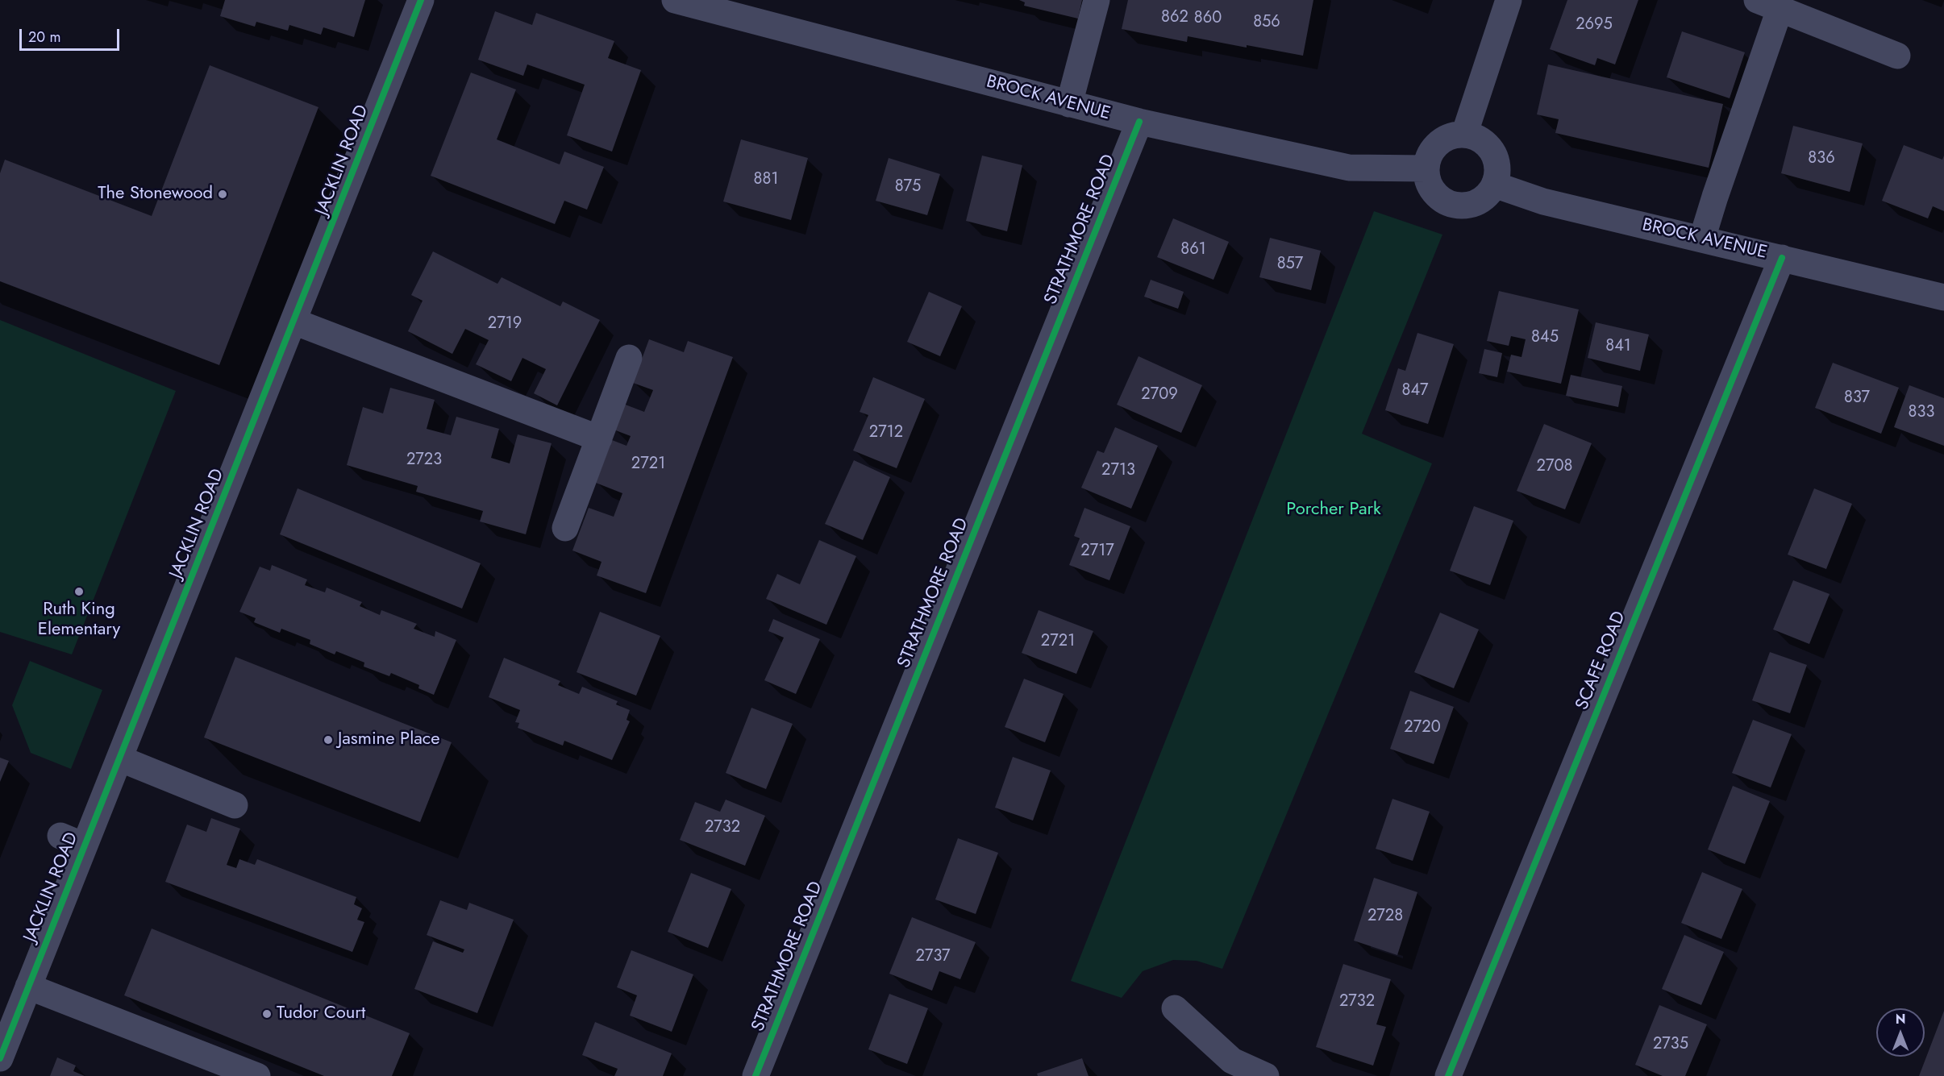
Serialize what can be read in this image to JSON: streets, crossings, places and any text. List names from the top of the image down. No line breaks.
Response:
{"streets":{"street":["BROCK AVENUE","JACKLIN ROAD","STRATHMORE ROAD","SCAFE ROAD"]},"crossings":[["BROCK AVENUE","STRATHMORE ROAD"],["BROCK AVENUE","SCAFE ROAD"]],"parks":["Porcher Park"],"places":["The Stonewood","Ruth King Elementary","Jasmine Place","Tudor Court"],"house_numbers":["862","860","856","2695","836","881","875","861","857","2719","845","841","847","2709","837","833","2712","2723","2721","2708","2713","2717","2721","2720","2732","2728","2737","2732","2735"],"scale_bar":"20 m","north":"top"}
